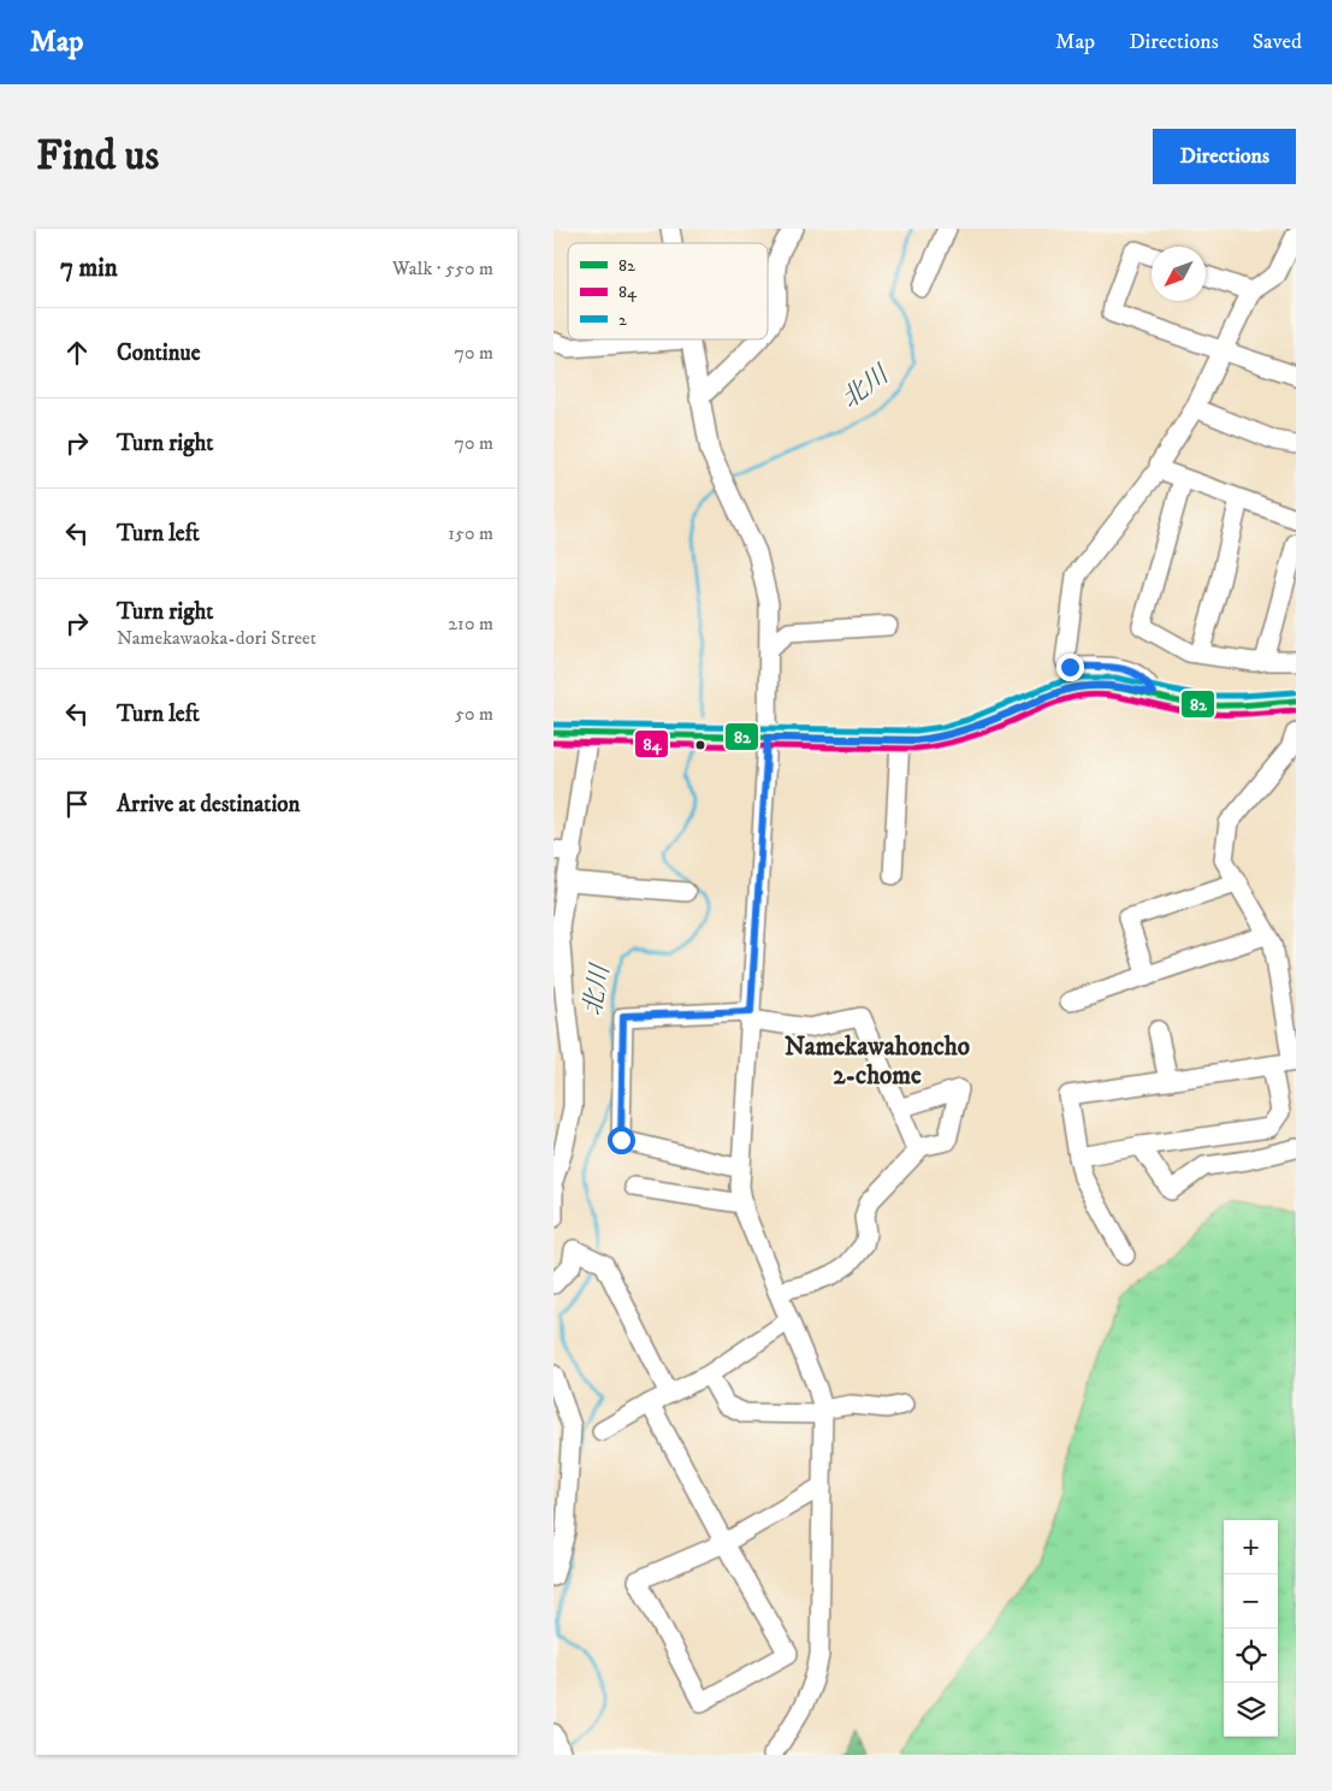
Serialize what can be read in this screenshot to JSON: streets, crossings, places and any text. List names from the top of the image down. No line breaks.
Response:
{"districts":["Namekawahoncho 2-chome"],"water":["北川"],"lines":["transit line 2","transit line 82","transit line 84"],"legend":["82","84","2"],"north":"bottom left","page":{"header":"Map","nav":["Map","Directions","Saved"],"buttons":"Directions","title":"Find us","heading":["7 min","Walk · 550 m"],"list":[["Continue","70 m"],["Turn right","70 m"],["Turn left","150 m"],["Turn right","Namekawaoka-dori Street","210 m"],["Turn left","50 m"],"Arrive at destination"],"map_buttons":["+","−"]}}
